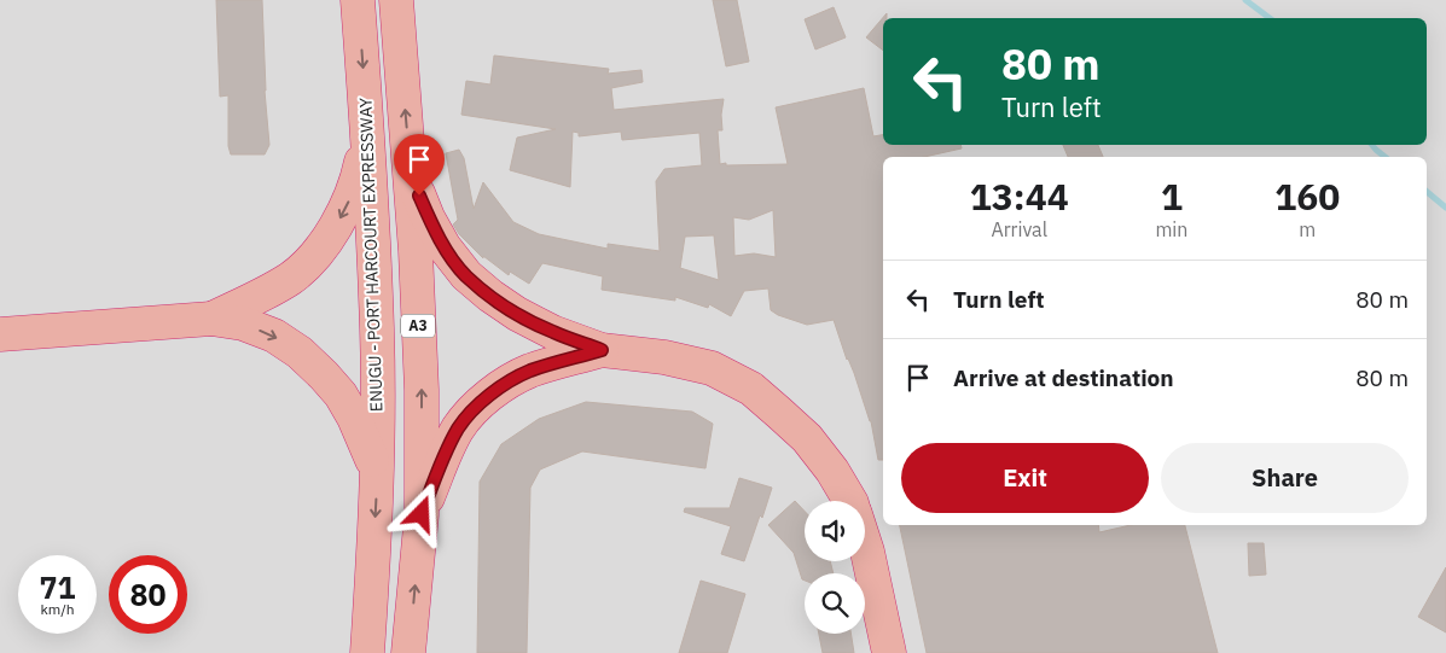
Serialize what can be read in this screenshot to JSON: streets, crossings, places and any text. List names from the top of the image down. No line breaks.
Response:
{"streets":{"highway":["ENUGU - PORT HARCOURT EXPRESSWAY","A3"]},"page":{"turn":["80 m","Turn left"],"eta":["13:44","Arrival","1","min","160","m"],"list":[{"name":"Turn left","value":"80 m"},{"name":"Arrive at destination","value":"80 m"}],"buttons":["Exit","Share"],"speed":"71 km/h","limit":"80"}}
